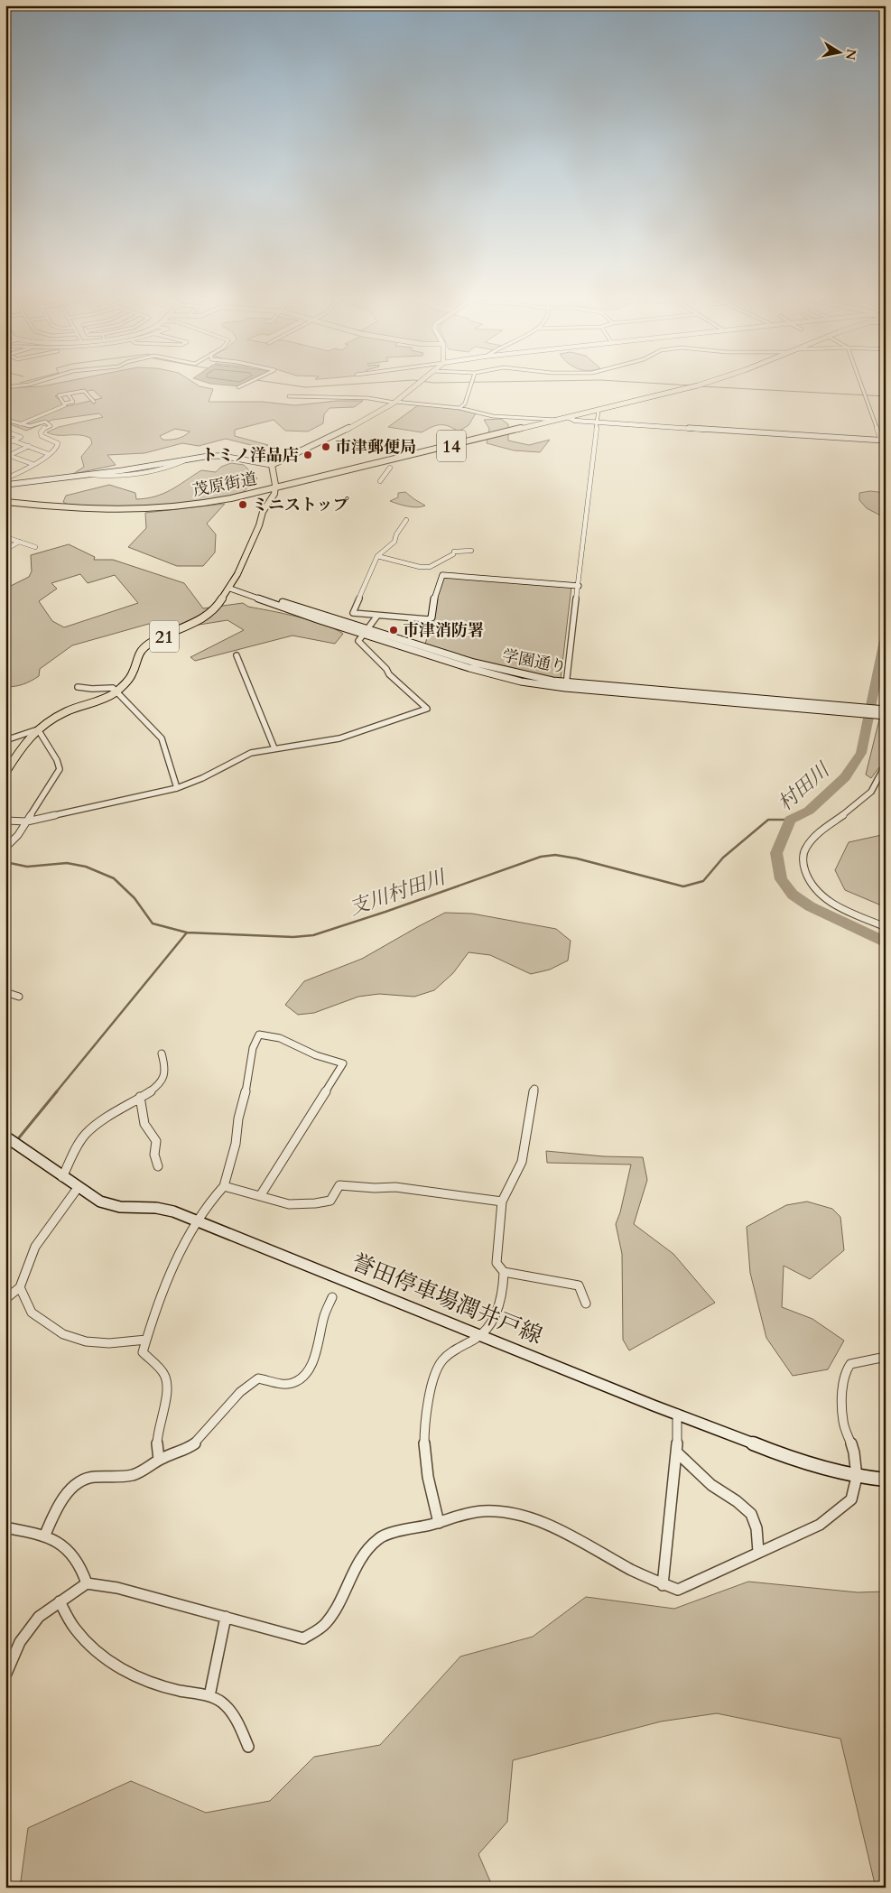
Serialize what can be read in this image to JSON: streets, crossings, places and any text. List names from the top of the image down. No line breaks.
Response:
{"streets":{"main road":["14","茂原街道","21"],"street":["学園通り","誉田停車場潤井戸線"]},"crossings":[["茂原街道","21"],["21","学園通り"]],"water":["村田川","支川村田川"],"places":["市津郵便局","トミノ洋品店","ミニストップ","市津消防署"],"north":"right"}
